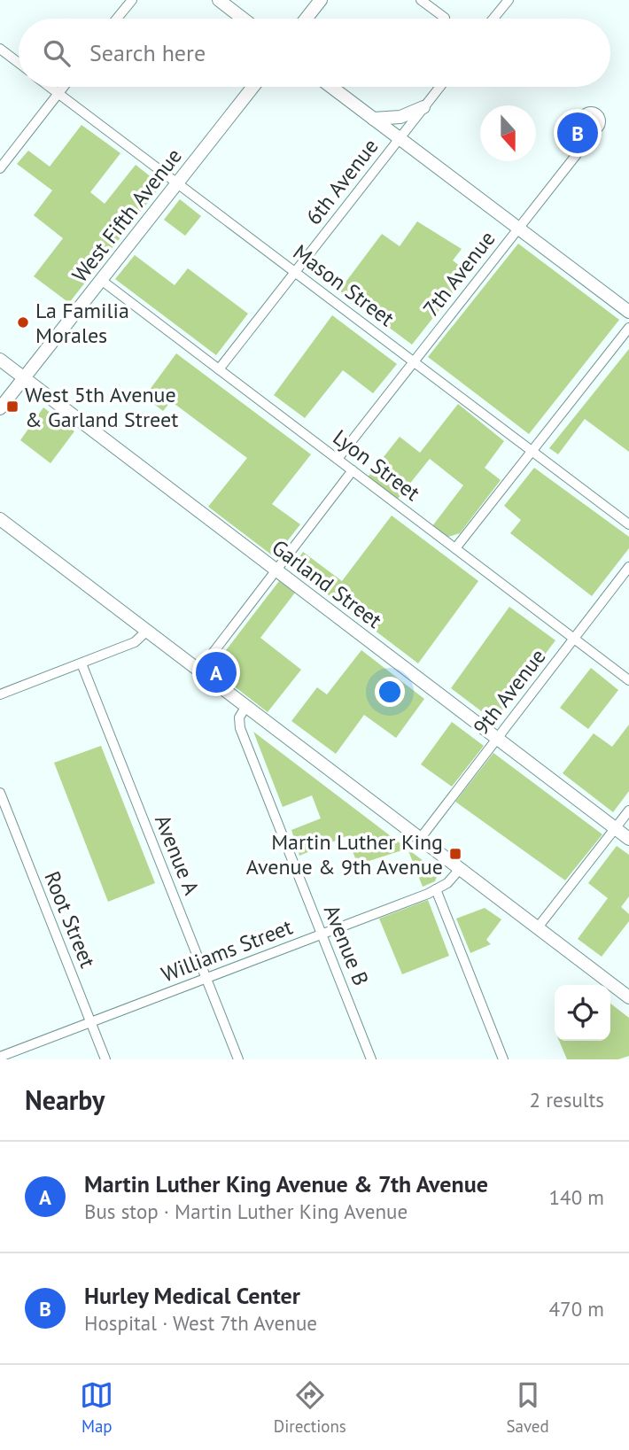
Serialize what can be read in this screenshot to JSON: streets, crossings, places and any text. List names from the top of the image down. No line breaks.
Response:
{"streets":{"street":["6th Avenue","West Fifth Avenue","7th Avenue","Mason Street","Lyon Street","Garland Street","9th Avenue","Avenue A","Root Street","Avenue B","Williams Street"]},"crossings":[["6th Avenue","Mason Street"],["6th Avenue","Lyon Street"],["West Fifth Avenue","Mason Street"],["West Fifth Avenue","Lyon Street"],["West Fifth Avenue","Garland Street"],["7th Avenue","Mason Street"],["7th Avenue","Lyon Street"],["Lyon Street","9th Avenue"],["Garland Street","9th Avenue"],["Avenue A","Williams Street"],["Root Street","Williams Street"],["Avenue B","Williams Street"]],"places":{"other":["La Familia Morales"],"transit":["West 5th Avenue & Garland Street","Martin Luther King Avenue & 9th Avenue"]},"north":"bottom","page":{"search":"Search here","pins":["B","A"],"heading":["Nearby","2 results"],"list":[{"mark":"A","name":"Martin Luther King Avenue & 7th Avenue","note":"Bus stop · Martin Luther King Avenue","value":"140 m"},{"mark":"B","name":"Hurley Medical Center","note":"Hospital · West 7th Avenue","value":"470 m"}],"nav":["Map","Directions","Saved"]}}
